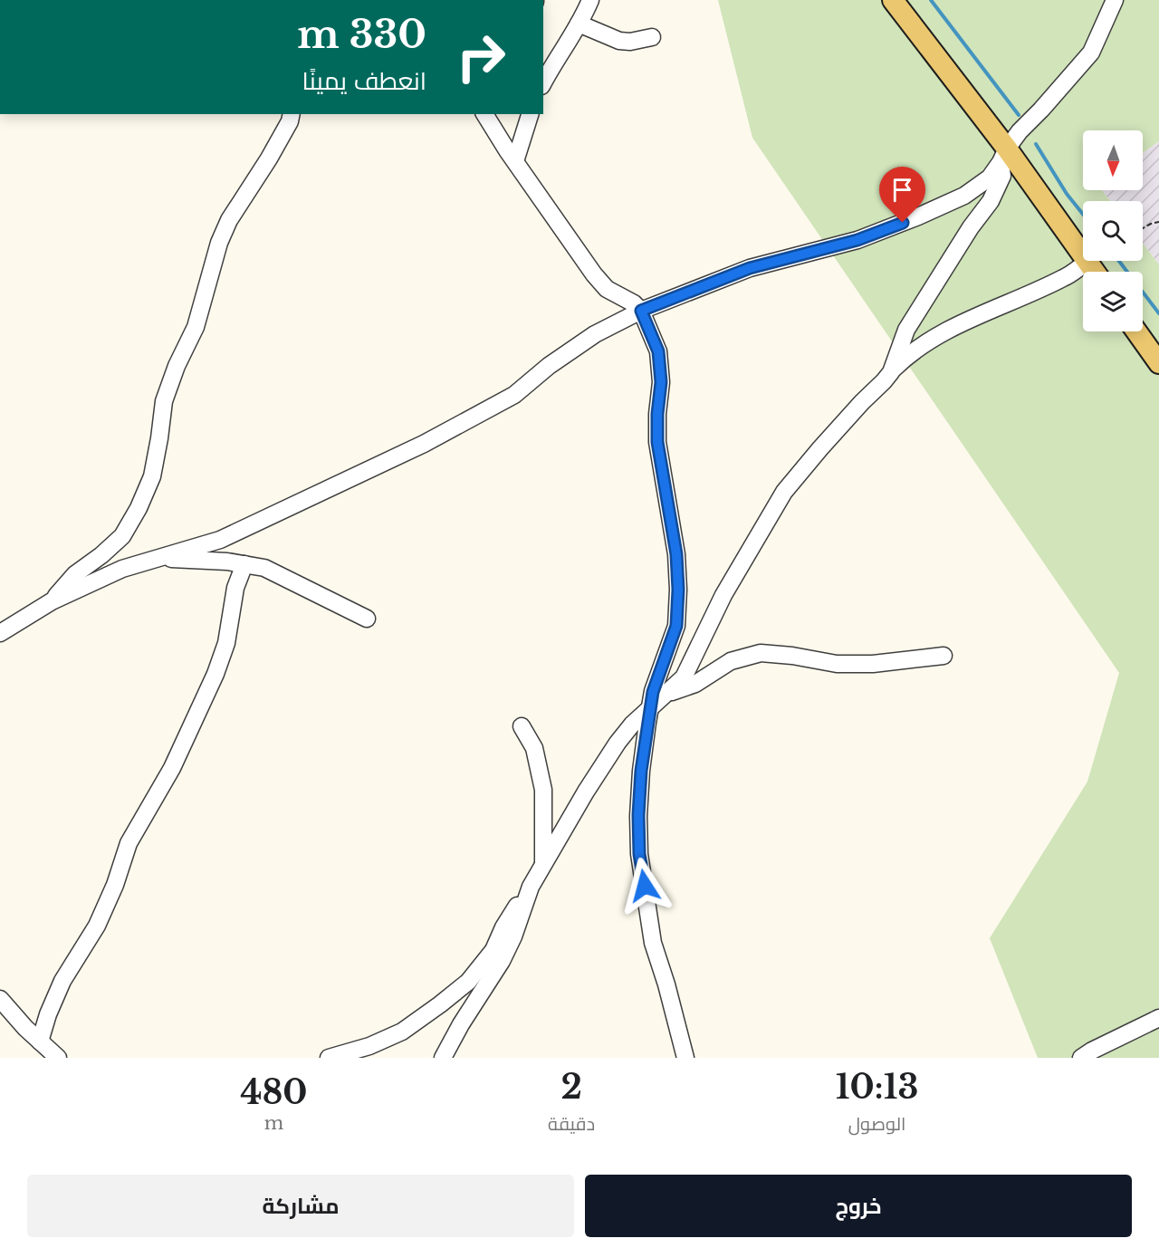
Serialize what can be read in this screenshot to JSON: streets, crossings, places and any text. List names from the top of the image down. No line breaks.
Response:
{"north":"bottom","page":{"turn":["330 m","انعطف يمينًا"],"eta":["10:13","الوصول","2","دقيقة","480","m"],"buttons":["خروج","مشاركة"]}}
